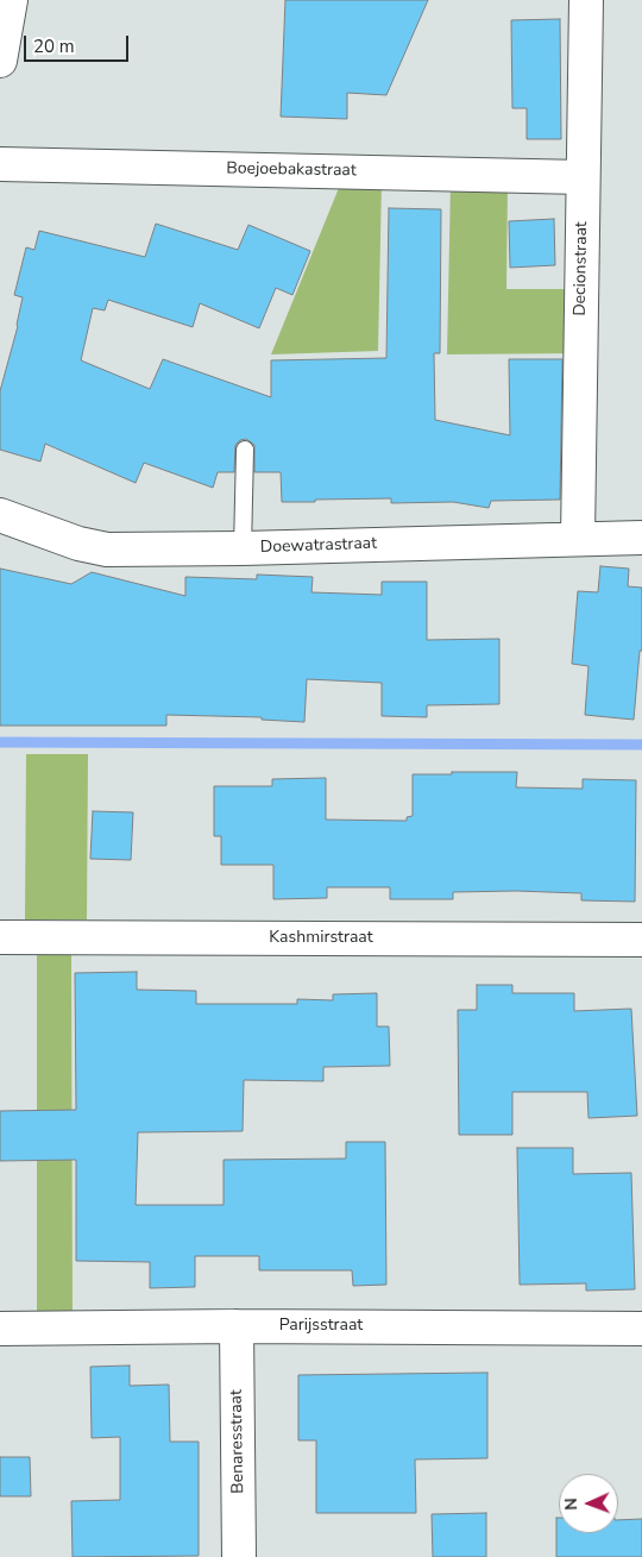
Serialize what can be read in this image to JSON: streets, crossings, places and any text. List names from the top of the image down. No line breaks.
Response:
{"streets":{"street":["Boejoebakastraat","Decionstraat","Doewatrastraat","Kashmirstraat","Parijsstraat","Benaresstraat"]},"crossings":[["Boejoebakastraat","Decionstraat"],["Decionstraat","Doewatrastraat"],["Parijsstraat","Benaresstraat"]],"scale_bar":"20 m","north":"left"}
